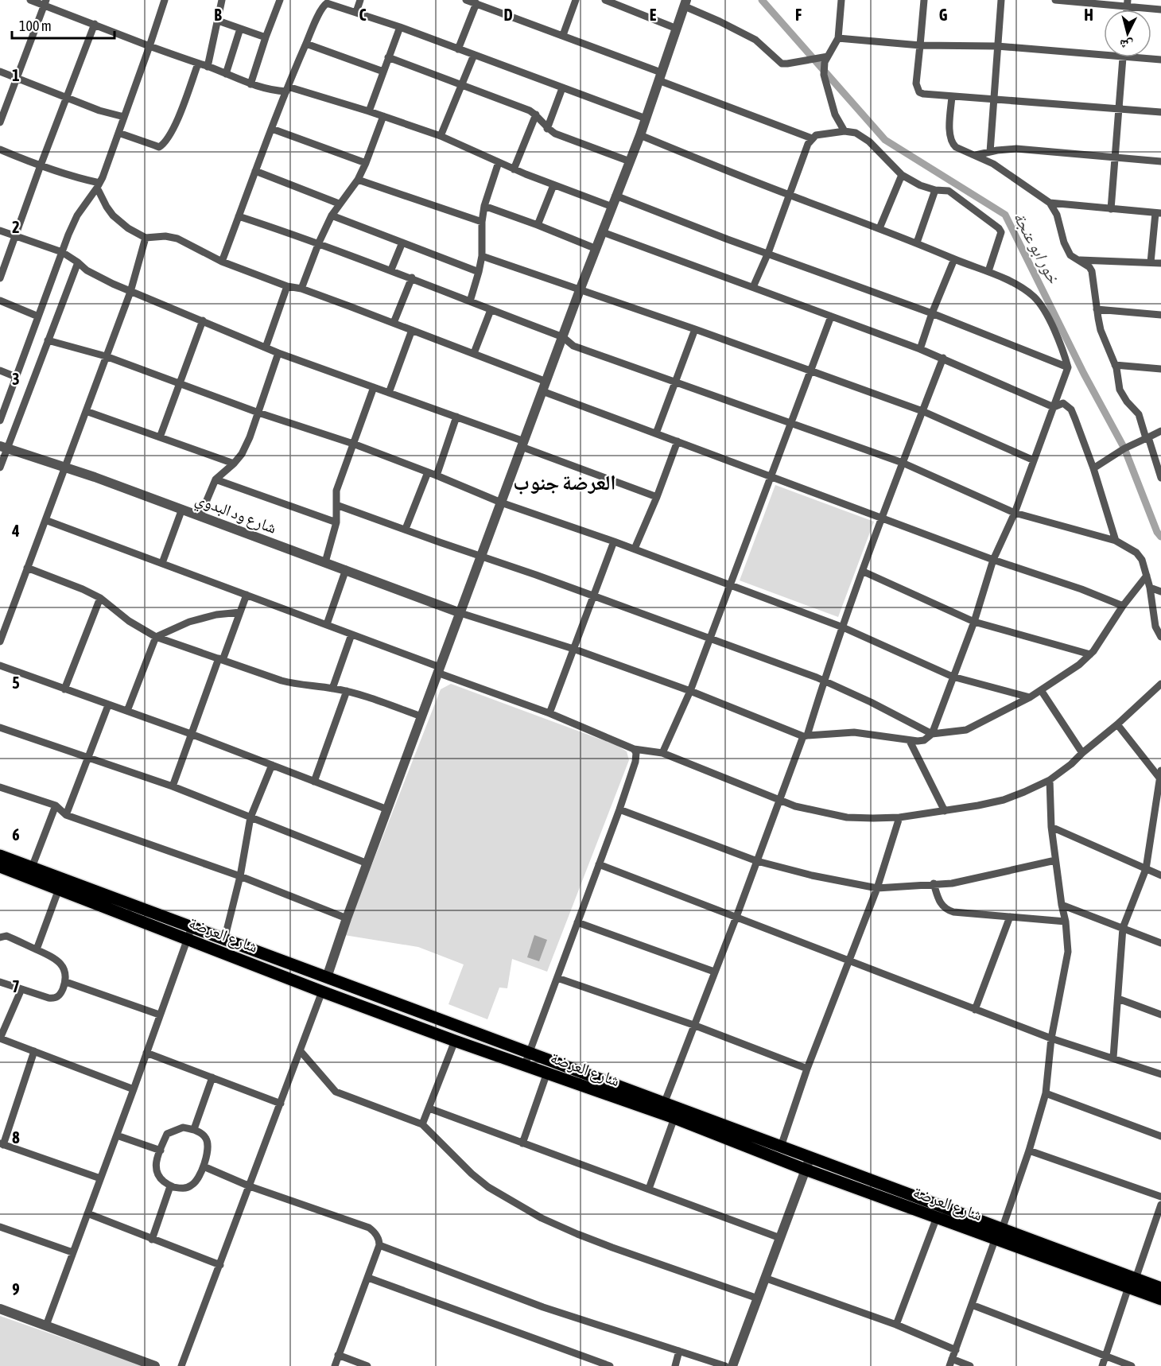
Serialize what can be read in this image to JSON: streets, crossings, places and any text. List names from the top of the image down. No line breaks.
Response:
{"streets":{"main road":["شارع العرضة"],"street":["شارع ود البدوي"]},"districts":["العرضة جنوب"],"water":["خور ابو عنجة"],"scale_bar":"100 m","north":"bottom","grid":{"columns":["B","C","D","E","F","G","H"],"rows":["1","2","3","4","5","6","7","8","9"]}}
